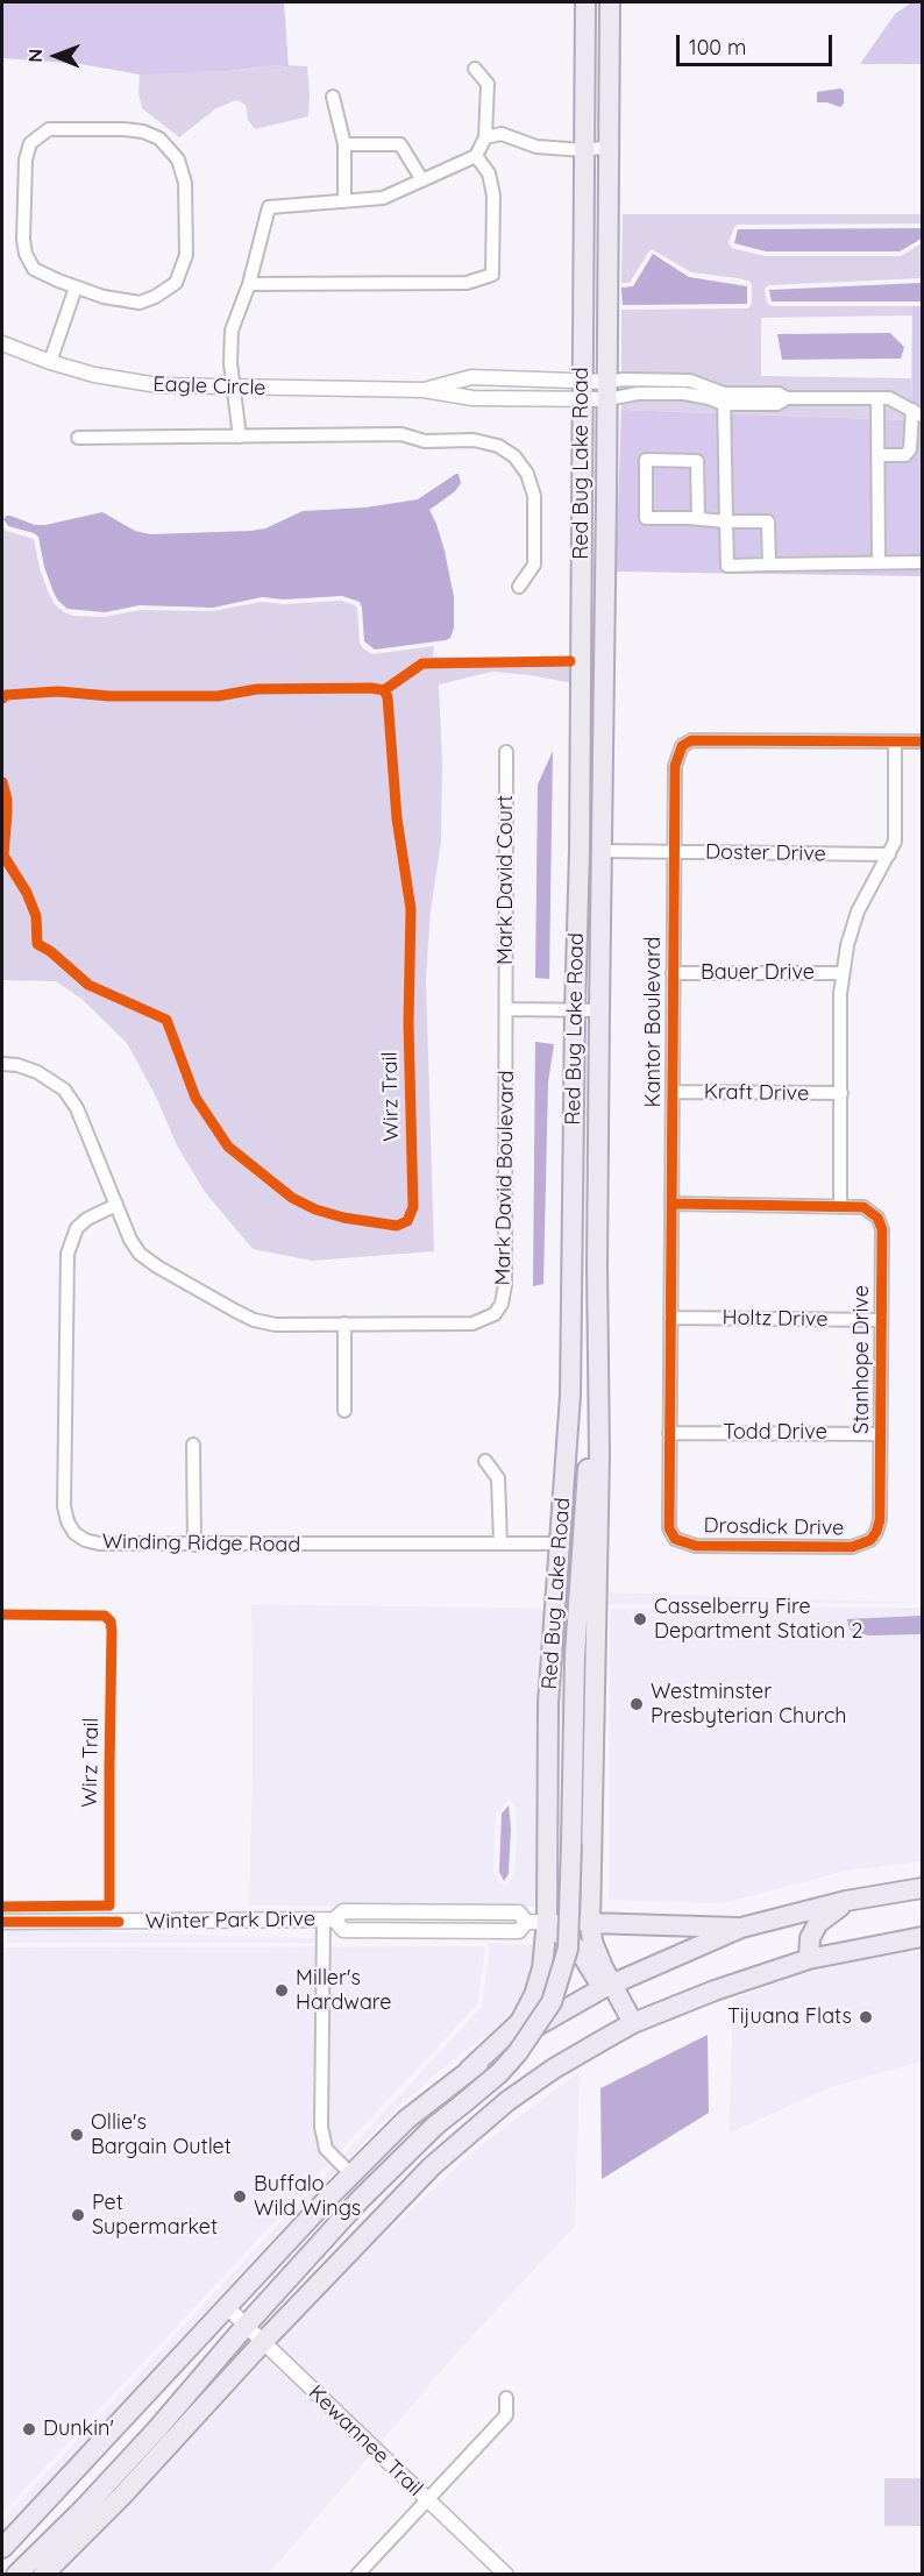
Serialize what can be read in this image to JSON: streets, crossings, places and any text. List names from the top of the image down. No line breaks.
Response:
{"streets":{"main road":["Red Bug Lake Road","Winter Park Drive"],"street":["Eagle Circle","Doster Drive","Mark David Court","Bauer Drive","Kantor Boulevard","Kraft Drive","Mark David Boulevard","Holtz Drive","Stanhope Drive","Todd Drive","Drosdick Drive","Winding Ridge Road","Kewannee Trail"],"cycle path":["Wirz Trail"]},"crossings":[["Eagle Circle","Red Bug Lake Road"],["Red Bug Lake Road","Doster Drive"],["Red Bug Lake Road","Winding Ridge Road"],["Red Bug Lake Road","Winter Park Drive"],["Doster Drive","Kantor Boulevard"],["Mark David Court","Mark David Boulevard"],["Bauer Drive","Kantor Boulevard"],["Kantor Boulevard","Kraft Drive"],["Kantor Boulevard","Holtz Drive"],["Kantor Boulevard","Stanhope Drive"],["Kantor Boulevard","Todd Drive"],["Kantor Boulevard","Drosdick Drive"],["Mark David Boulevard","Winding Ridge Road"],["Holtz Drive","Stanhope Drive"],["Stanhope Drive","Todd Drive"],["Stanhope Drive","Drosdick Drive"]],"places":["Casselberry Fire Department Station 2","Westminster Presbyterian Church","Miller's Hardware","Tijuana Flats","Ollie's Bargain Outlet","Buffalo Wild Wings","Pet Supermarket","Dunkin'"],"scale_bar":"100 m","north":"left"}
